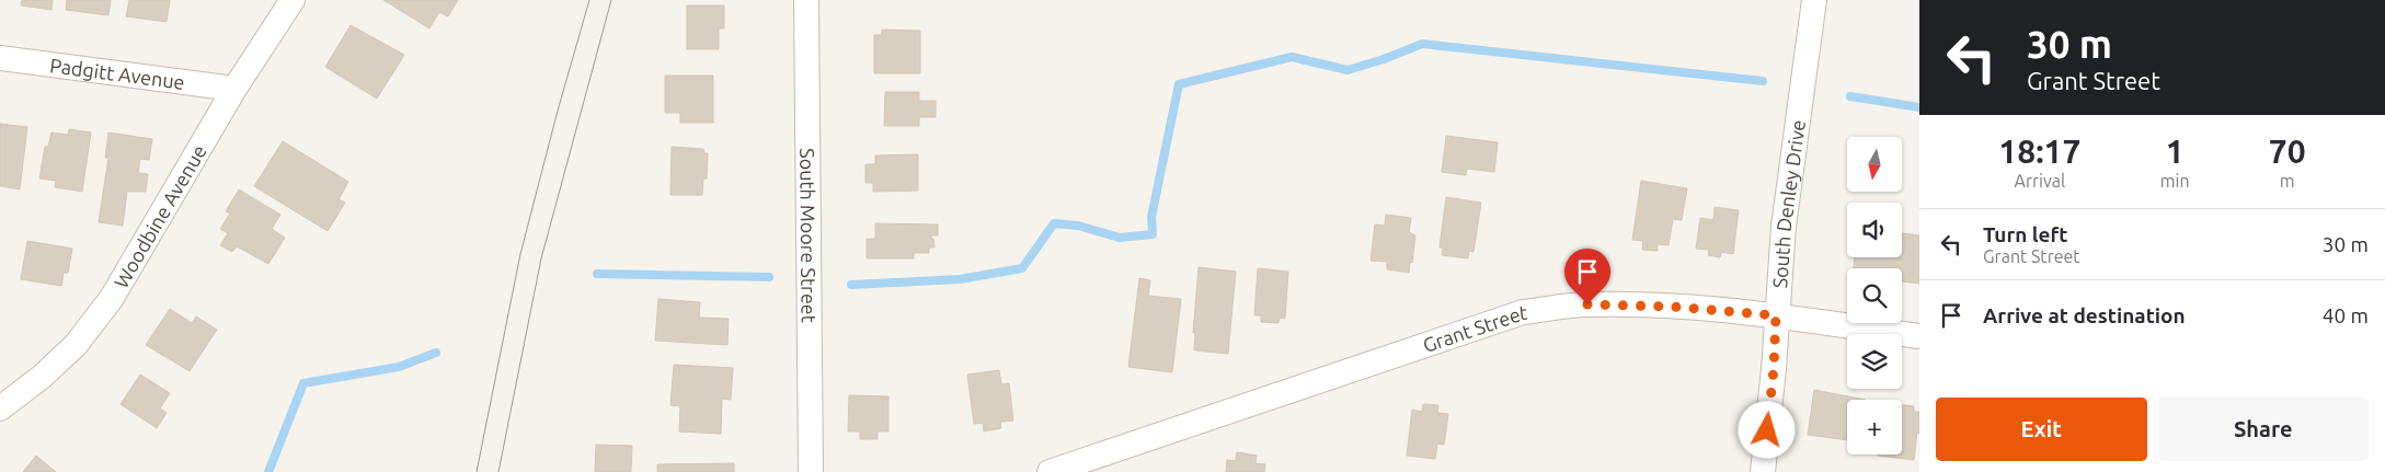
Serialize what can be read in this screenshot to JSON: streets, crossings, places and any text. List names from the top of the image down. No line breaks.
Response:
{"streets":{"street":["Padgitt Avenue","South Denley Drive","Woodbine Avenue","South Moore Street","Grant Street"]},"crossings":[["Padgitt Avenue","Woodbine Avenue"],["South Denley Drive","Grant Street"]],"north":"bottom","page":{"turn":["30 m","Grant Street"],"eta":["18:17","Arrival","1","min","70","m"],"map_buttons":"+","list":[{"name":"Turn left","note":"Grant Street","value":"30 m"},{"name":"Arrive at destination","value":"40 m"}],"buttons":["Exit","Share"]}}
